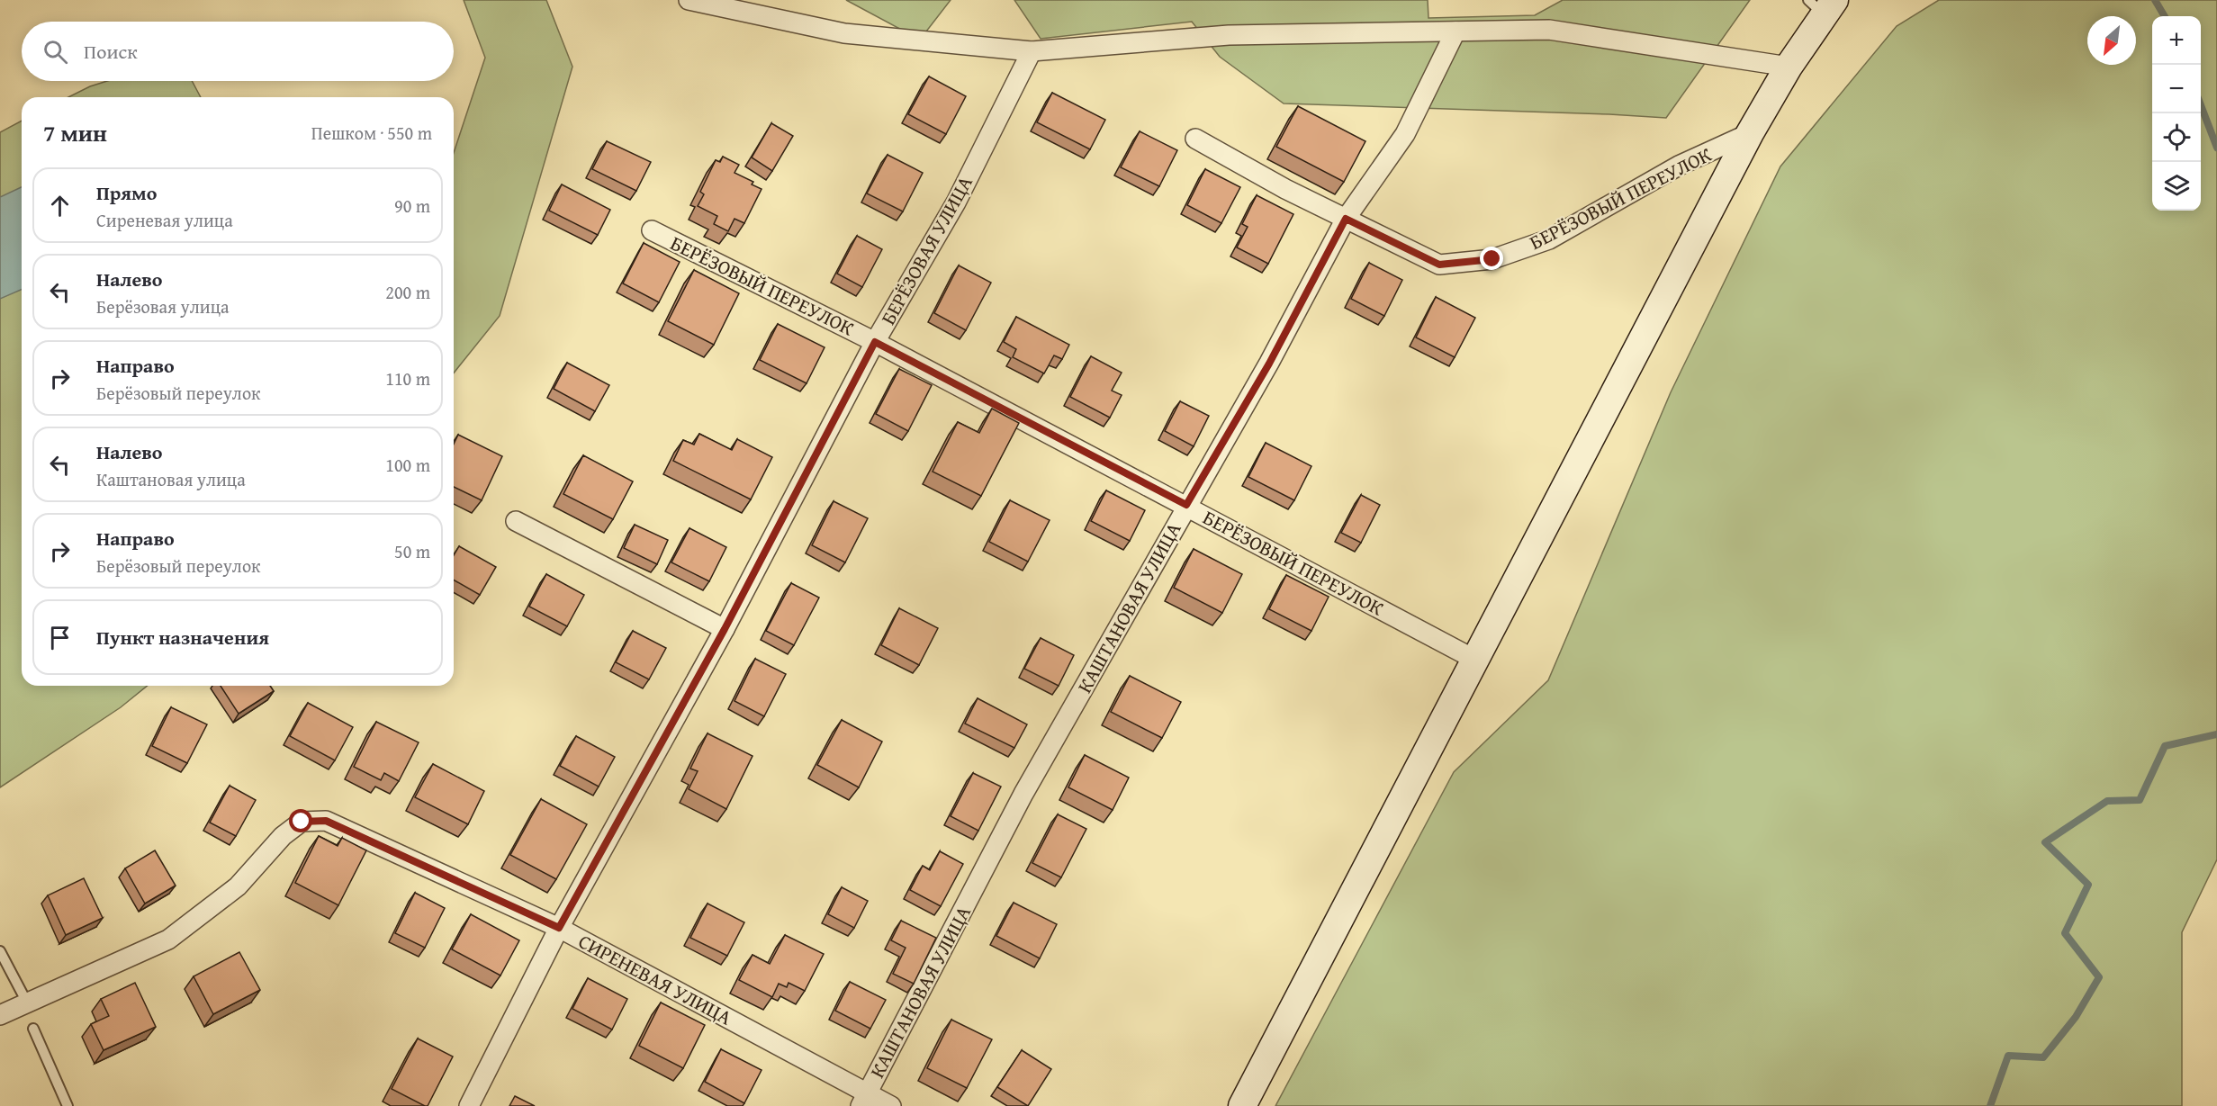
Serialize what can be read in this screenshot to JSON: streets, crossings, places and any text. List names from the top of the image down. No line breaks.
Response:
{"streets":{"street":["БЕРЁЗОВЫЙ ПЕРЕУЛОК","БЕРЁЗОВАЯ УЛИЦА","КАШТАНОВАЯ УЛИЦА","СИРЕНЕВАЯ УЛИЦА"]},"crossings":[["БЕРЁЗОВЫЙ ПЕРЕУЛОК","БЕРЁЗОВАЯ УЛИЦА"],["БЕРЁЗОВЫЙ ПЕРЕУЛОК","КАШТАНОВАЯ УЛИЦА"],["БЕРЁЗОВАЯ УЛИЦА","СИРЕНЕВАЯ УЛИЦА"],["КАШТАНОВАЯ УЛИЦА","СИРЕНЕВАЯ УЛИЦА"]],"north":"bottom left","page":{"map_buttons":["+","−"],"search":"Поиск","heading":["7 мин","Пешком · 550 m"],"list":[["Прямо","Сиреневая улица","90 m"],["Налево","Берёзовая улица","200 m"],["Направо","Берёзовый переулок","110 m"],["Налево","Каштановая улица","100 m"],["Направо","Берёзовый переулок","50 m"],"Пункт назначения"]}}
